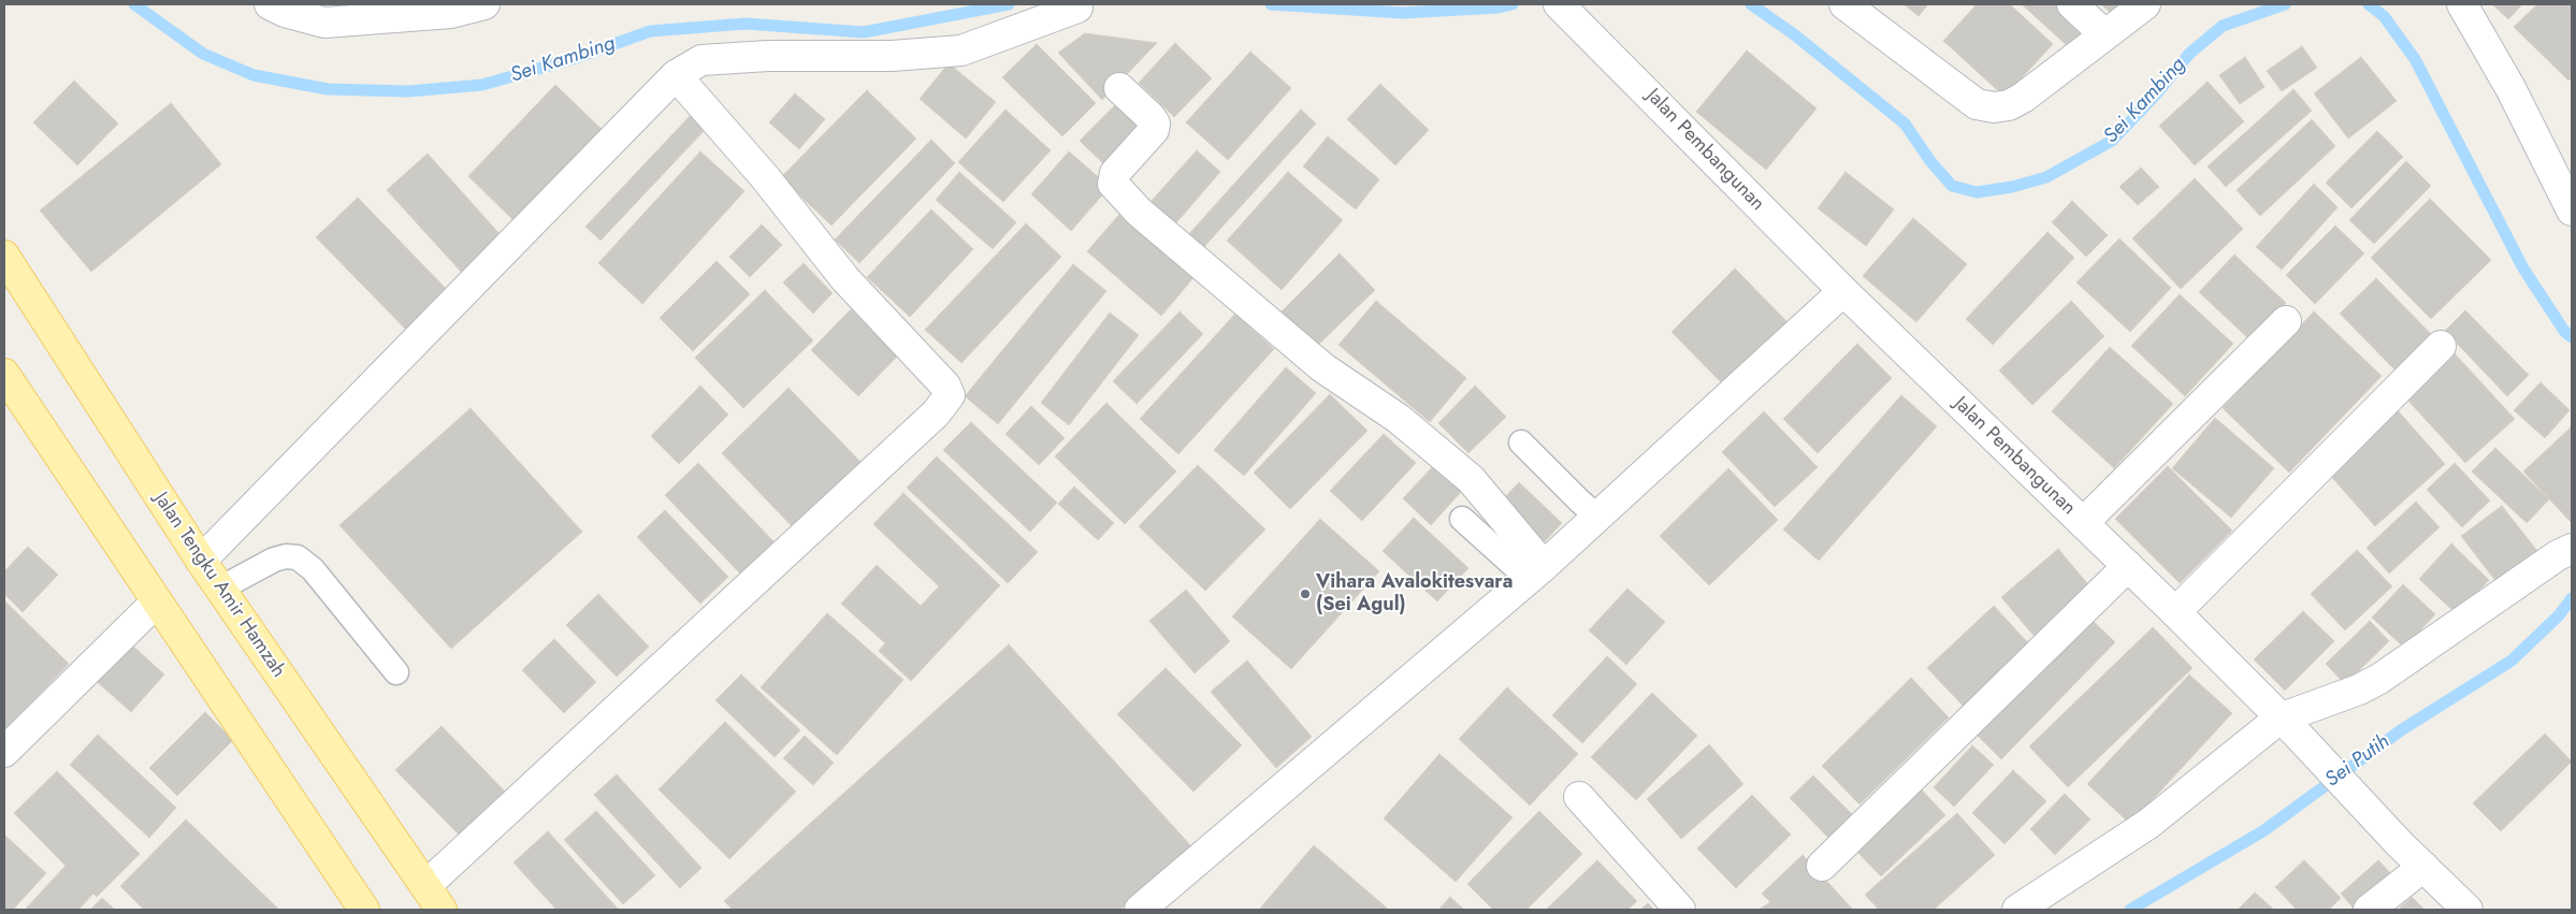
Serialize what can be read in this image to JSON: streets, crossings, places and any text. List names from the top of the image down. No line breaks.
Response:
{"streets":{"main road":["Jalan Tengku Amir Hamzah"],"street":["Jalan Pembangunan"]},"water":["Sei Kambing","Sei Putih"],"places":["Vihara Avalokitesvara (Sei Agul)"]}
